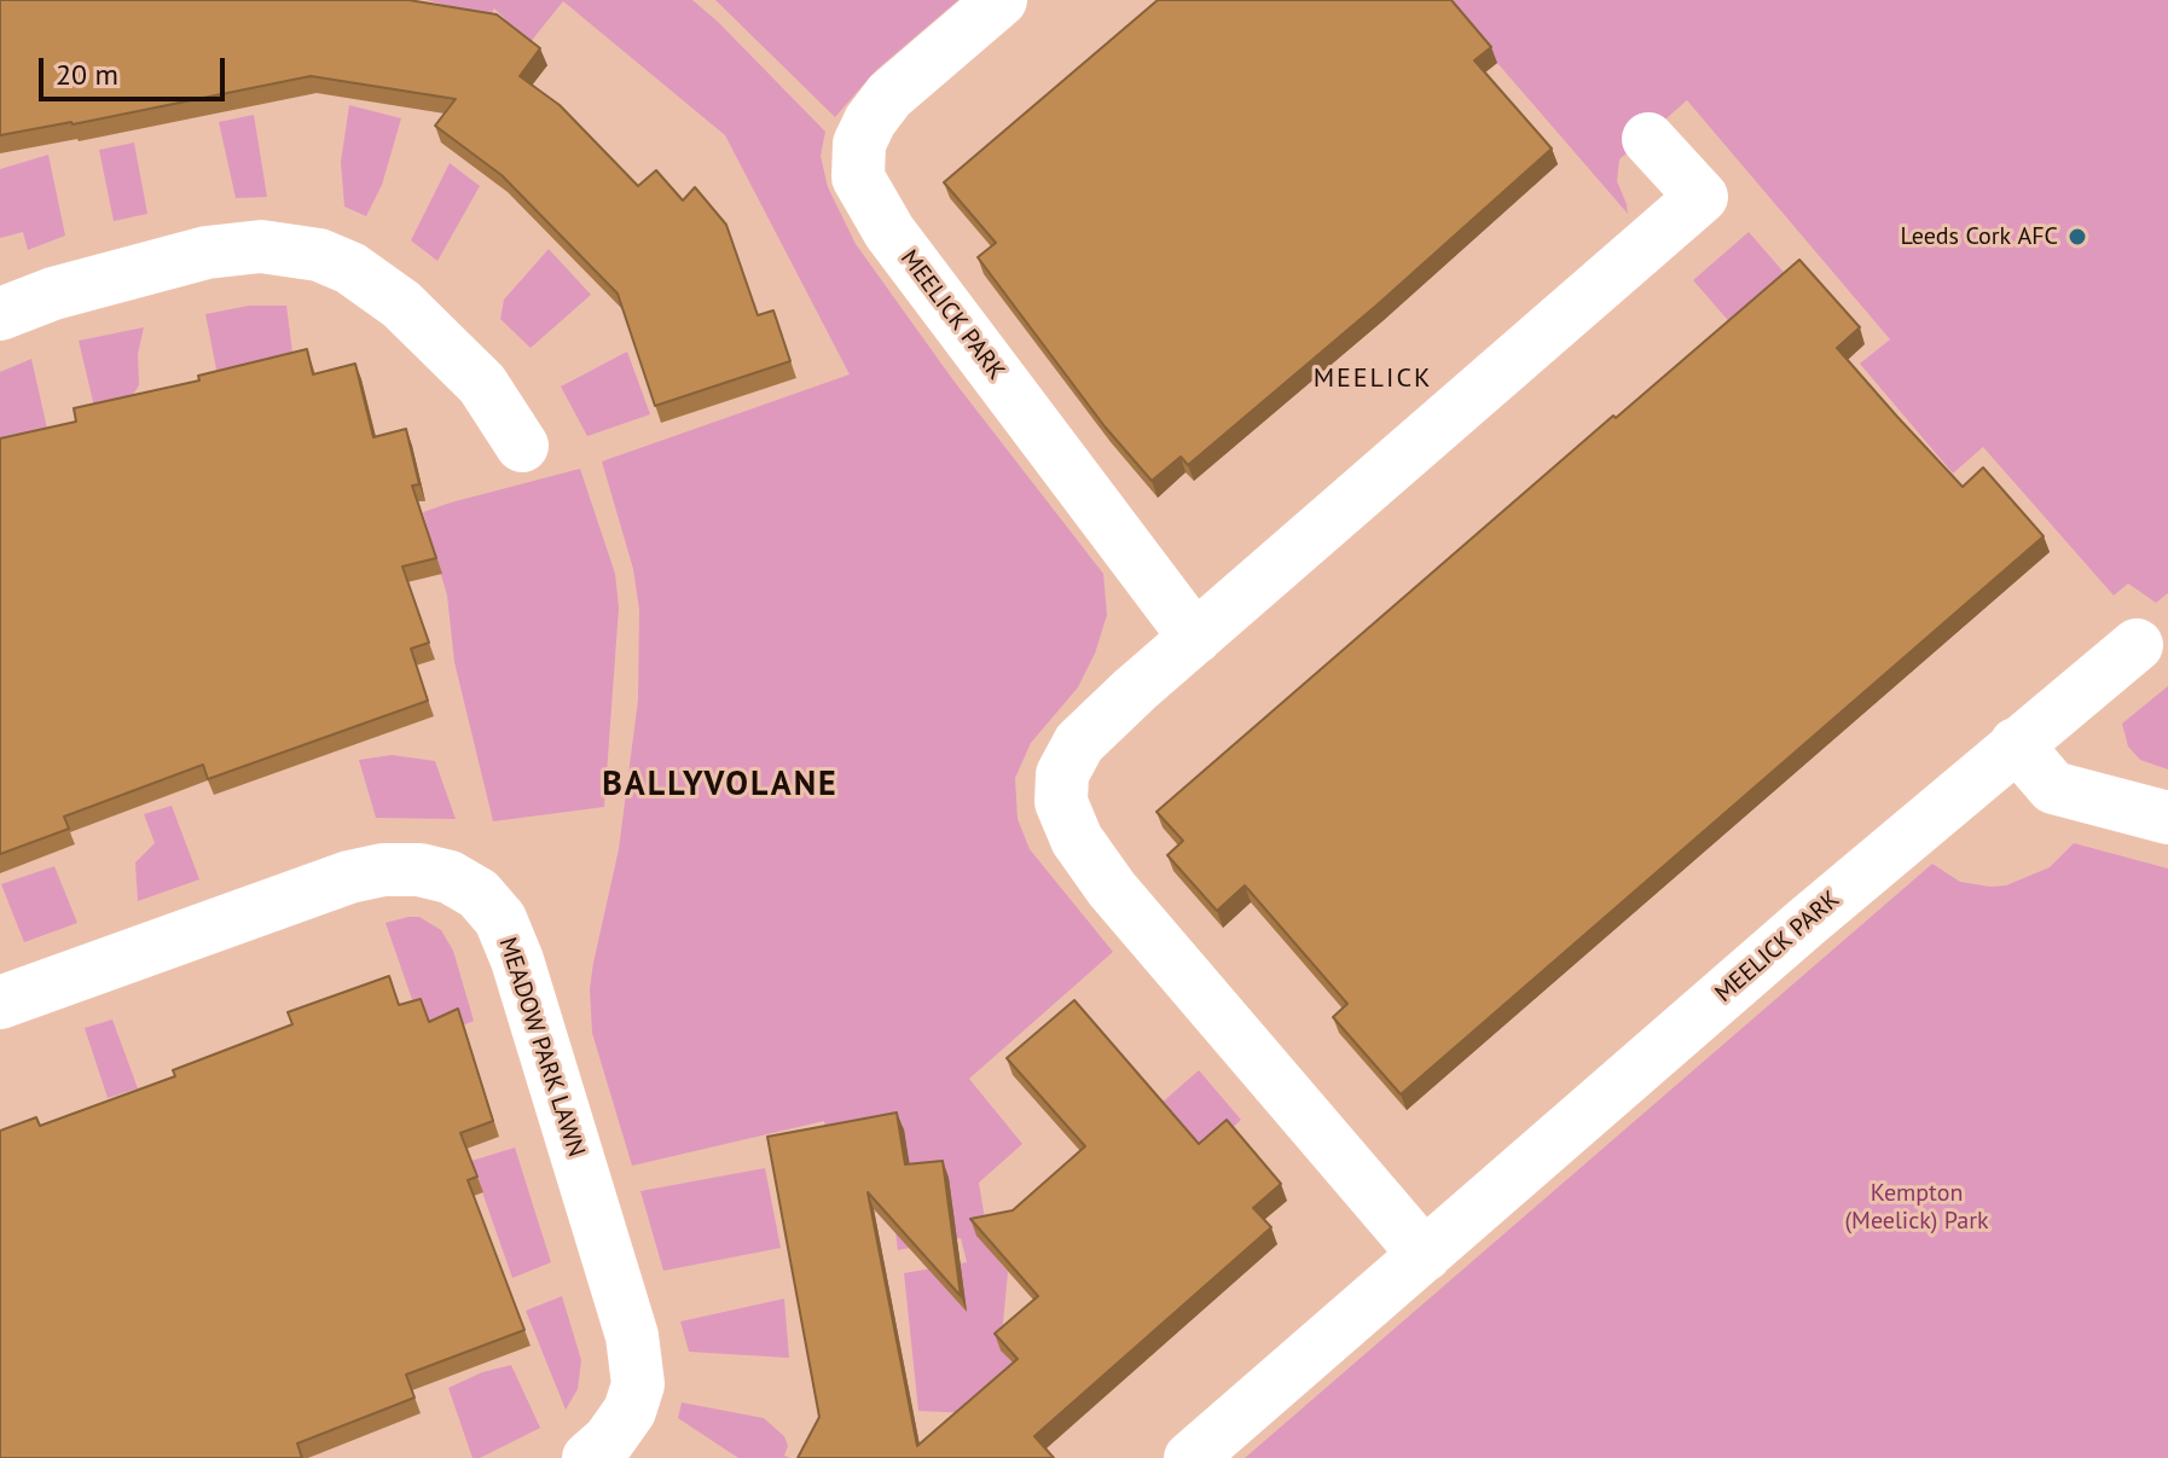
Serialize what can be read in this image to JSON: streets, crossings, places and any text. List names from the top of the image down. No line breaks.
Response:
{"streets":{"street":["MEELICK PARK","MEADOW PARK LAWN"]},"districts":["MEELICK","BALLYVOLANE"],"parks":["Kempton (Meelick) Park"],"places":["Leeds Cork AFC"],"scale_bar":"20 m"}
